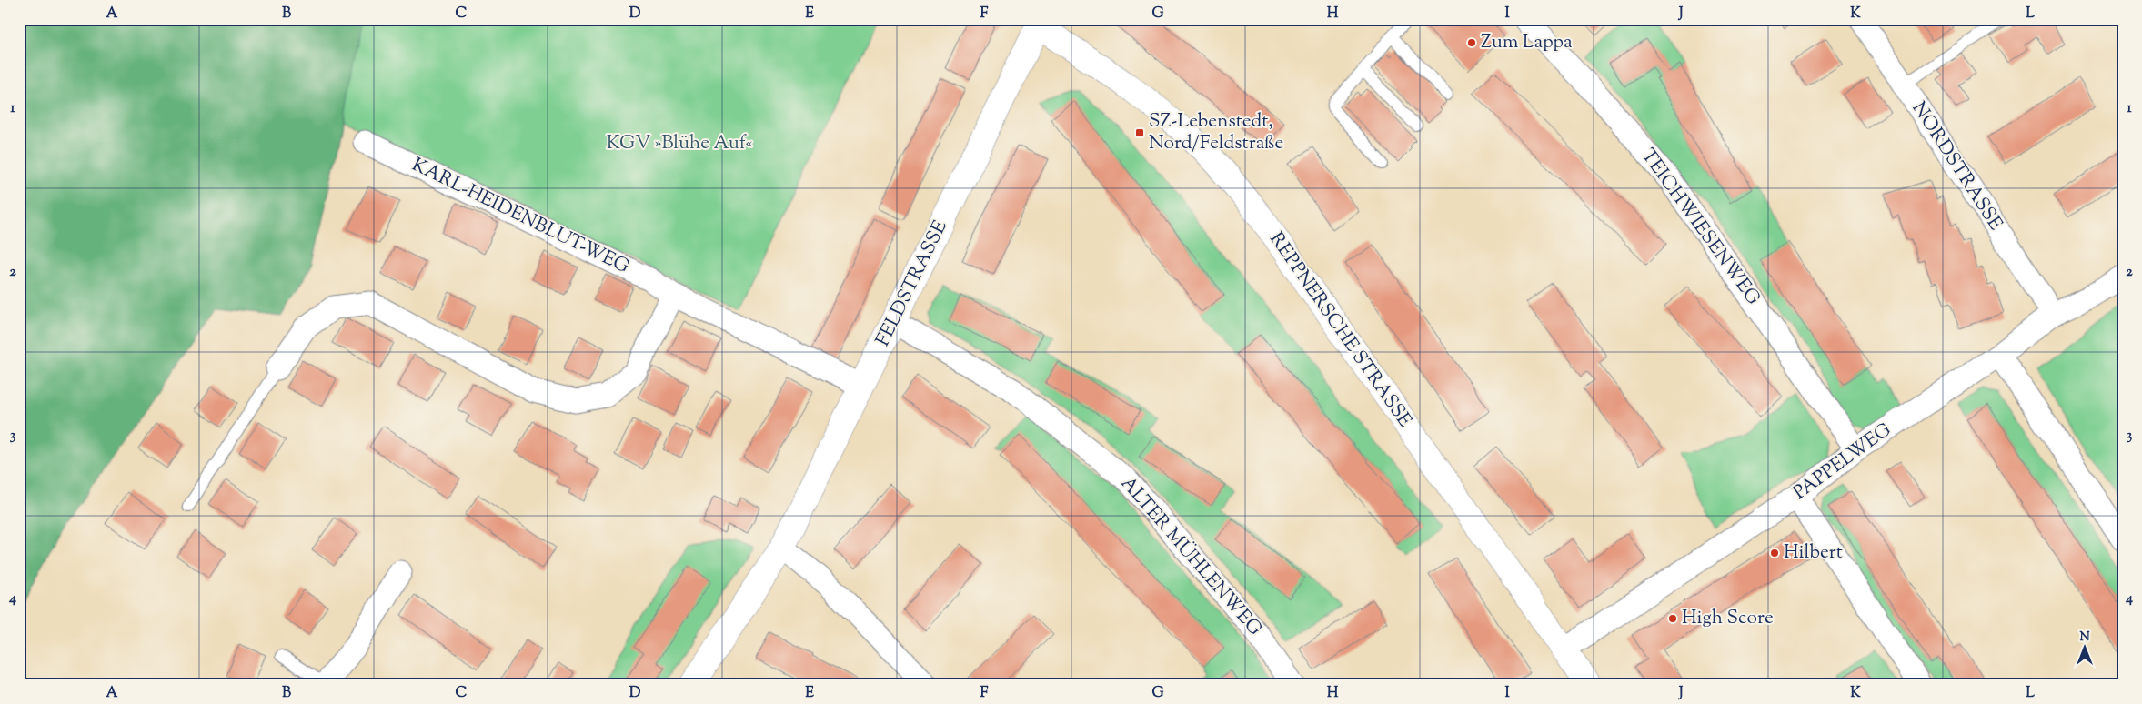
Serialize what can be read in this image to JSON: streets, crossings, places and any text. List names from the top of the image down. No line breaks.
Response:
{"streets":{"street":["NORDSTRASSE","KARL-HEIDENBLUT-WEG","TEICHWIESENWEG","FELDSTRASSE","REPPNERSCHE STRASSE","PAPPELWEG","ALTER MÜHLENWEG"]},"crossings":[["NORDSTRASSE","PAPPELWEG"],["KARL-HEIDENBLUT-WEG","FELDSTRASSE"],["TEICHWIESENWEG","PAPPELWEG"],["FELDSTRASSE","REPPNERSCHE STRASSE"],["FELDSTRASSE","ALTER MÜHLENWEG"],["REPPNERSCHE STRASSE","PAPPELWEG"]],"parks":["KGV »Blühe Auf«"],"places":{"other":["Zum Lappa","Hilbert","High Score"],"transit":["SZ-Lebenstedt, Nord/Feldstraße"]},"north":"top","grid":{"columns":["A","B","C","D","E","F","G","H","I","J","K","L"],"rows":["1","2","3","4"]}}
